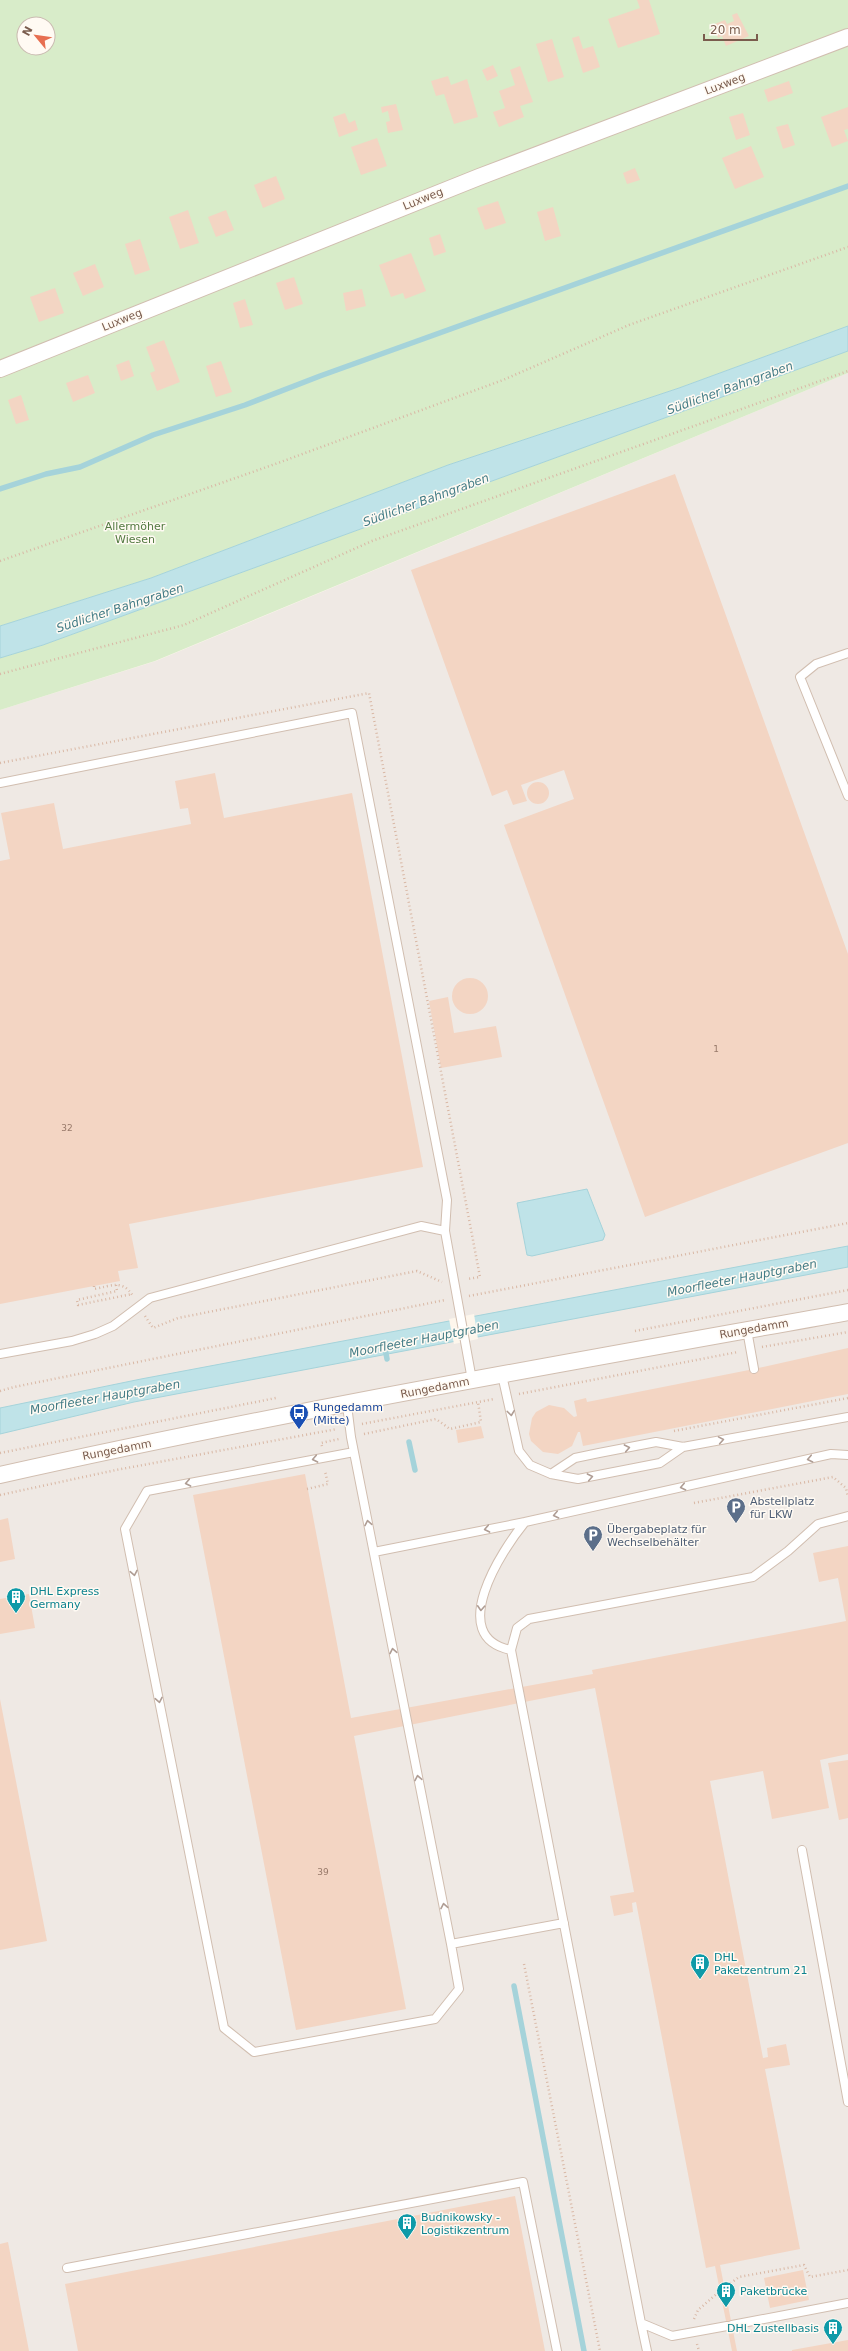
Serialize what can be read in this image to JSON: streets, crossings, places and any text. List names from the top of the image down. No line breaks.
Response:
{"streets":{"street":["Luxweg","Rungedamm"]},"water":["Südlicher Bahngraben","Moorfleeter Hauptgraben"],"parks":["Allermöher Wiesen"],"places":{"bus stop":["Rungedamm (Mitte)"],"parking":["Abstellplatz für LKW","Übergabeplatz für Wechselbehälter"],"building":["DHL Express Germany","DHL Paketzentrum 21","Budnikowsky - Logistikzentrum","Paketbrücke","DHL Zustellbasis"]},"house_numbers":["1","32","39"],"scale_bar":"20 m","north":"top left"}
